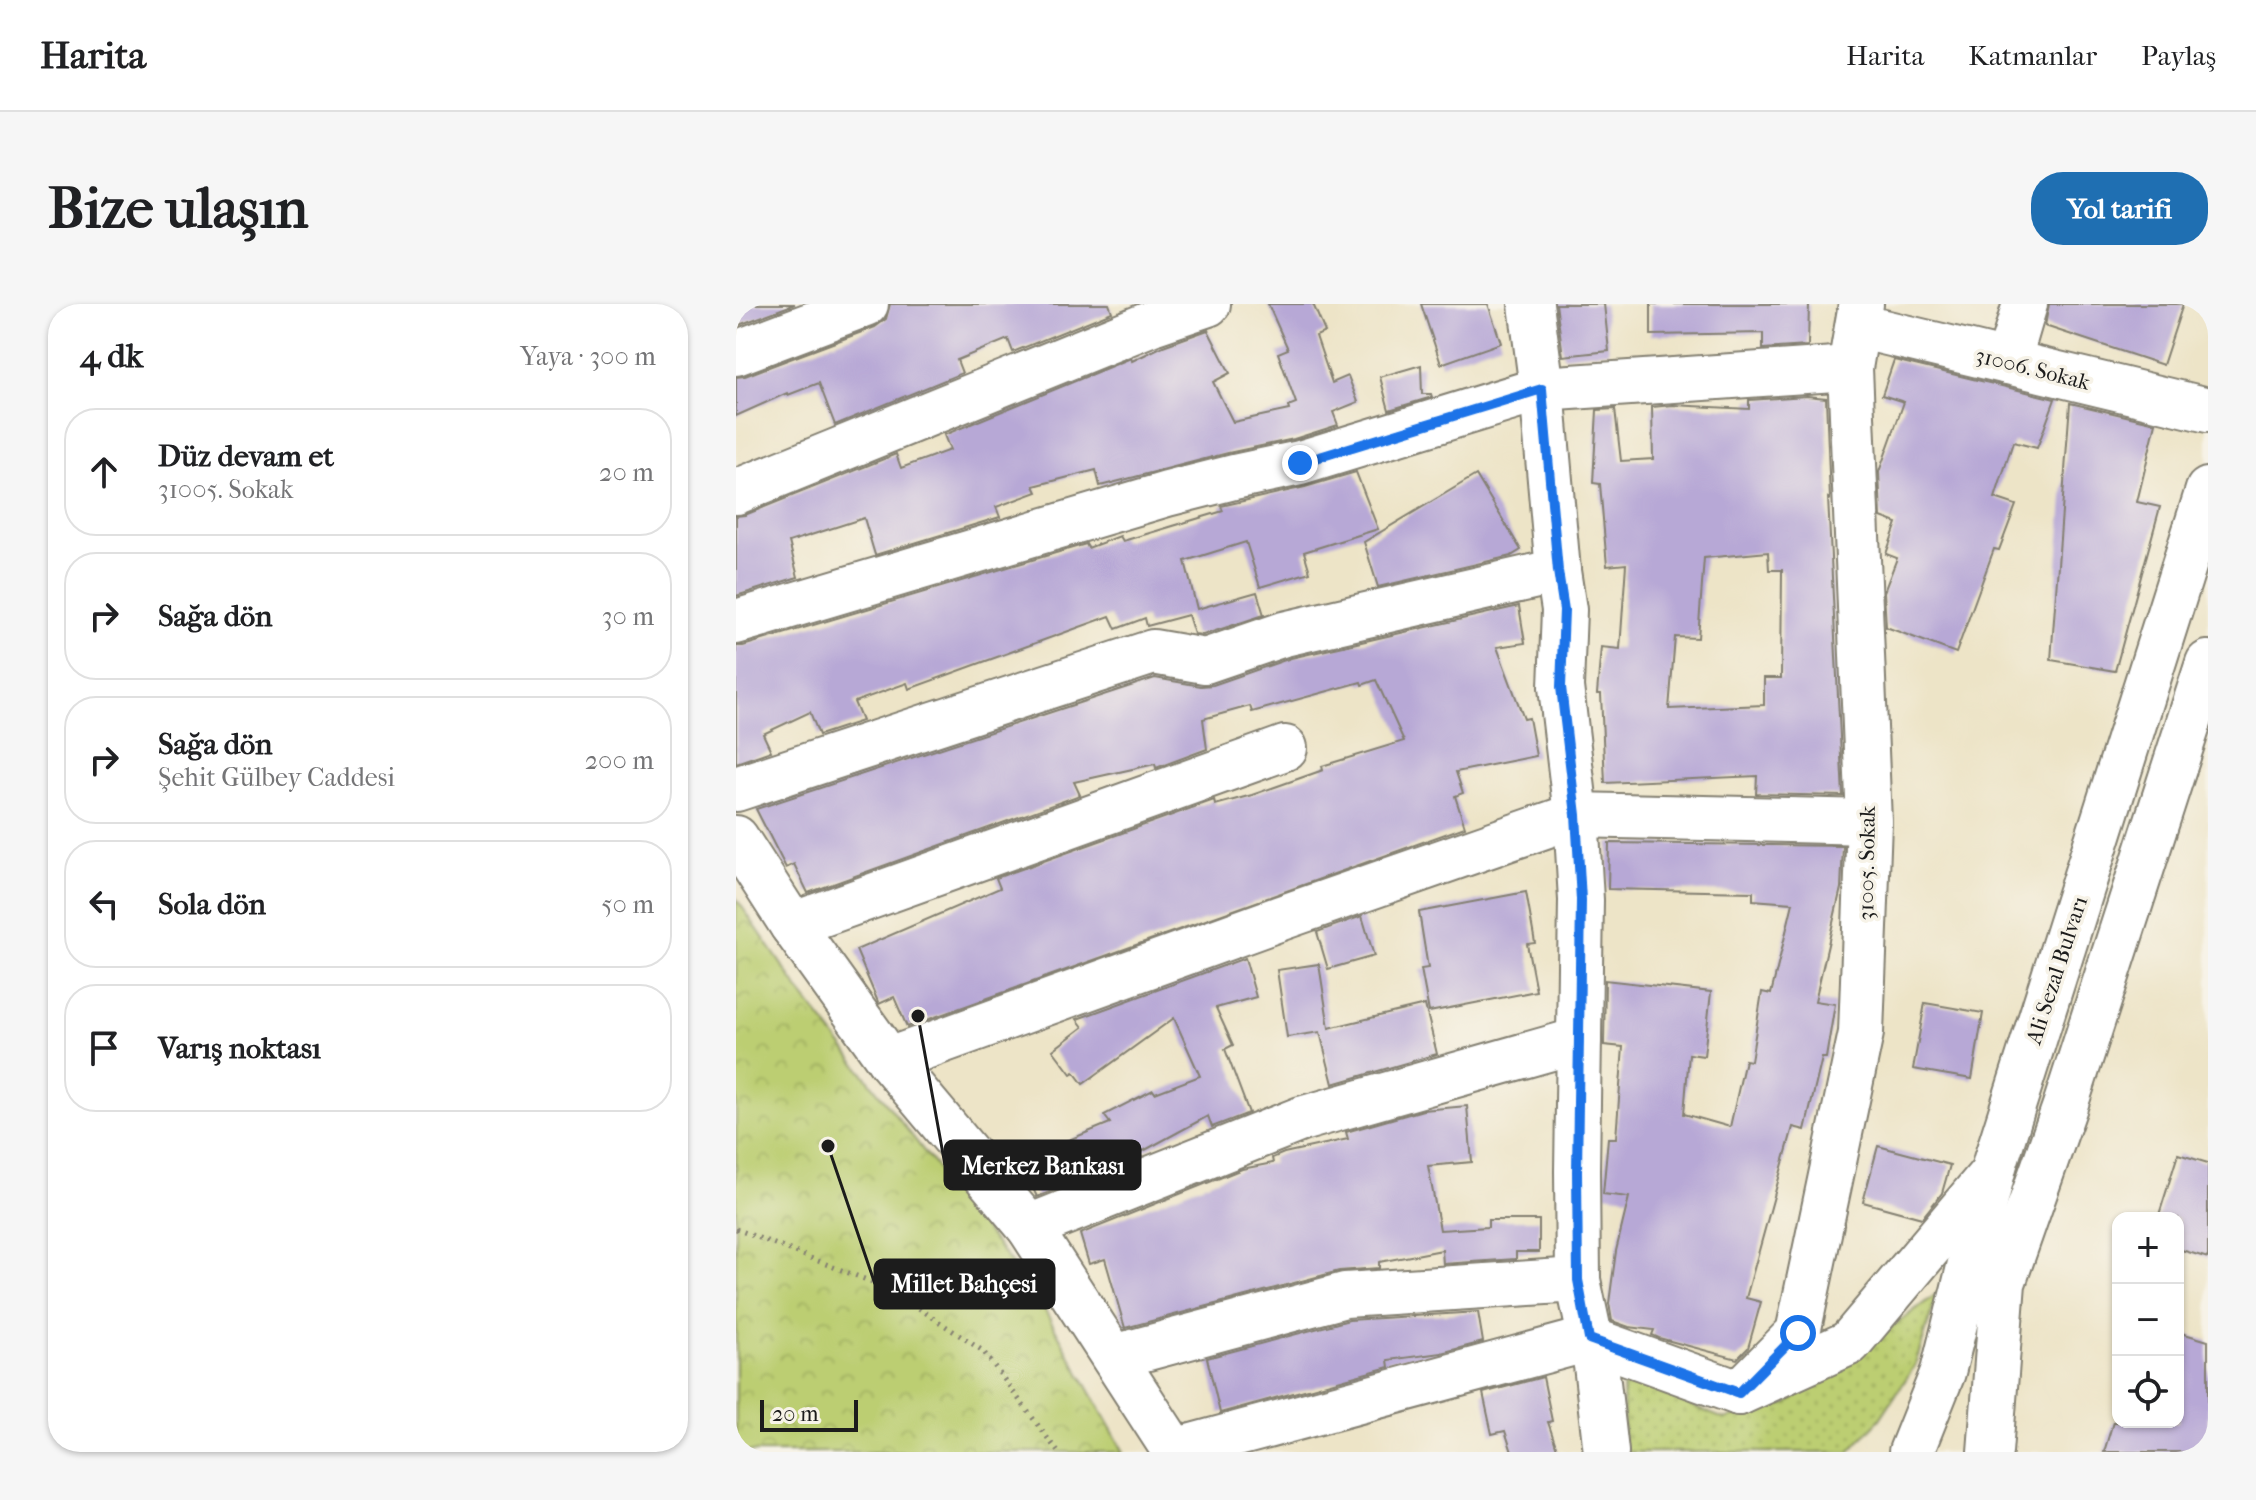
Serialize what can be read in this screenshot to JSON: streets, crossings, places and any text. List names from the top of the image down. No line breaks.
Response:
{"streets":{"street":["31006. Sokak","31005. Sokak","Ali Sezal Bulvarı"]},"crossings":[["31006. Sokak","31005. Sokak"]],"places":["Merkez Bankası","Millet Bahçesi"],"scale_bar":"20 m","page":{"header":"Harita","nav":["Harita","Katmanlar","Paylaş"],"buttons":"Yol tarifi","title":"Bize ulaşın","heading":["4 dk","Yaya · 300 m"],"list":[["Düz devam et","31005. Sokak","20 m"],["Sağa dön","30 m"],["Sağa dön","Şehit Gülbey Caddesi","200 m"],["Sola dön","50 m"],"Varış noktası"],"map_buttons":["+","−"],"scale":"20 m"}}
